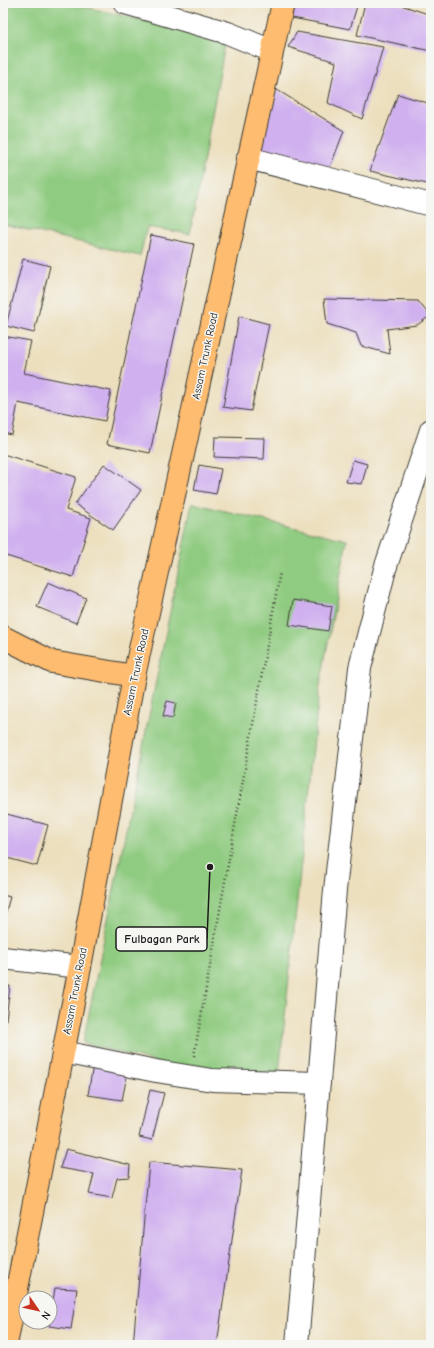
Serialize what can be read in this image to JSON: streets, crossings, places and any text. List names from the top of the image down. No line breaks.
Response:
{"streets":{"main road":["Assam Trunk Road"]},"places":["Fulbagan Park"],"north":"bottom right"}
